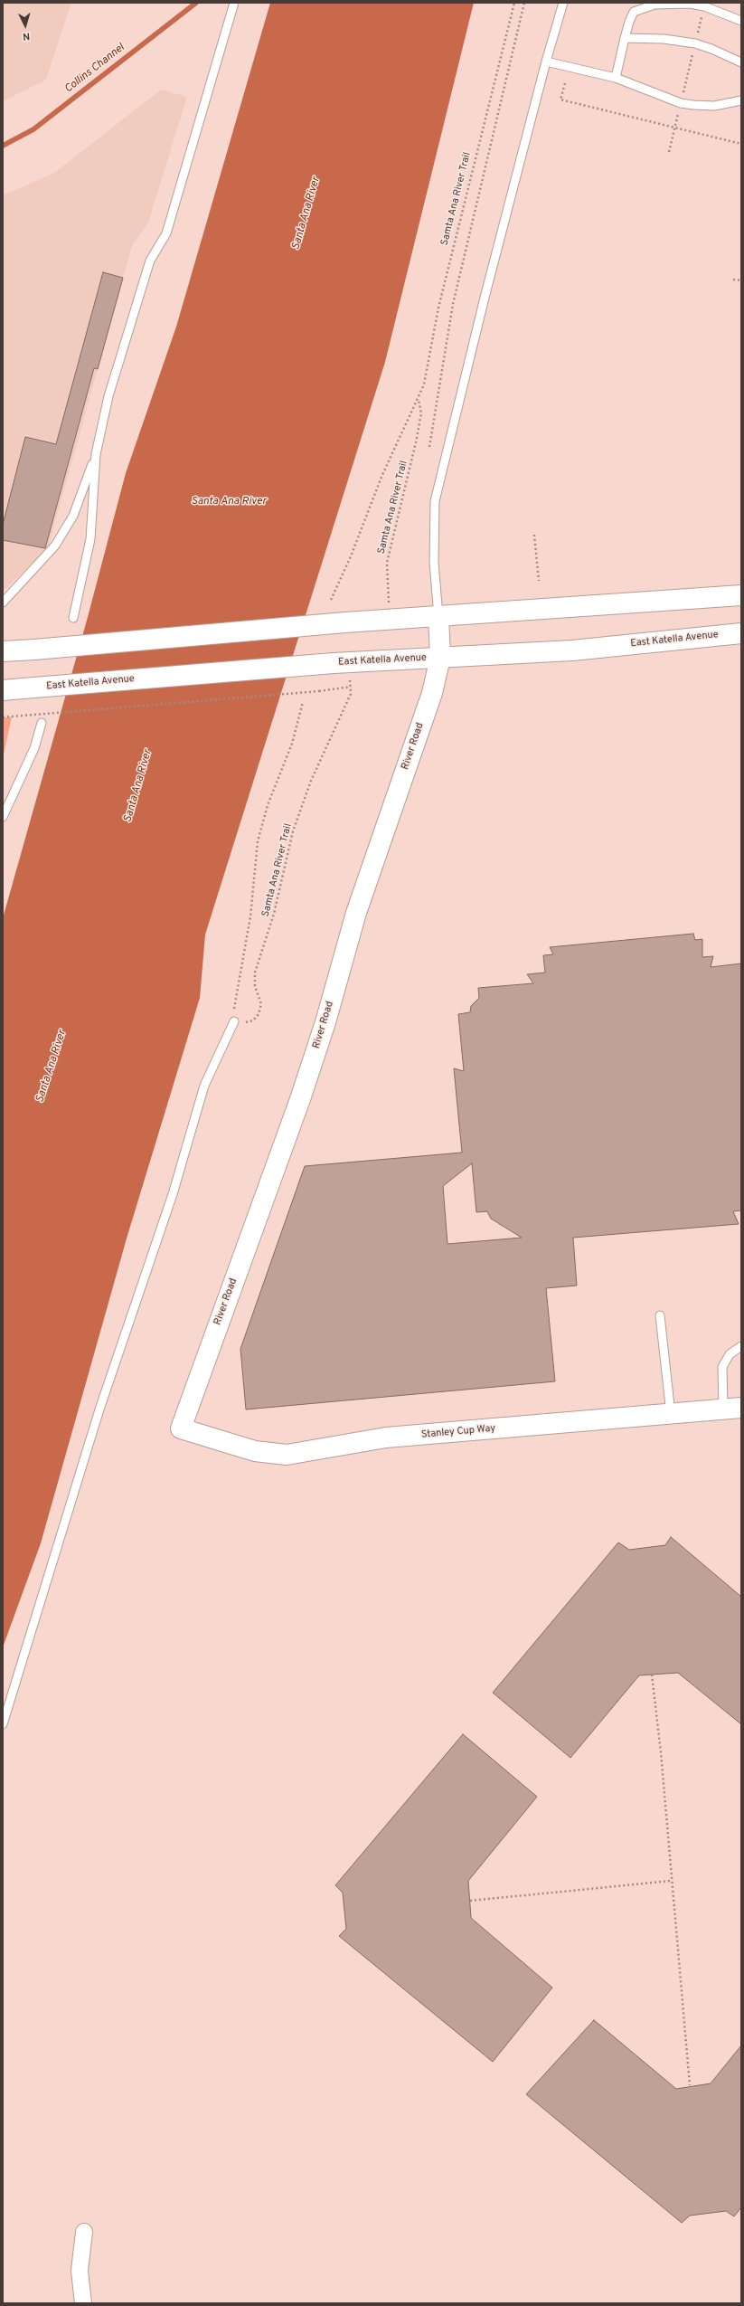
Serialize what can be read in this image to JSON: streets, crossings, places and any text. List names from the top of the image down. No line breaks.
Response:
{"streets":{"main road":["East Katella Avenue","River Road","Stanley Cup Way"],"path":["Samta Ana River Trail"]},"crossings":[["East Katella Avenue","River Road"],["River Road","Stanley Cup Way"]],"water":["Collins Channel","Santa Ana River"],"north":"bottom"}
